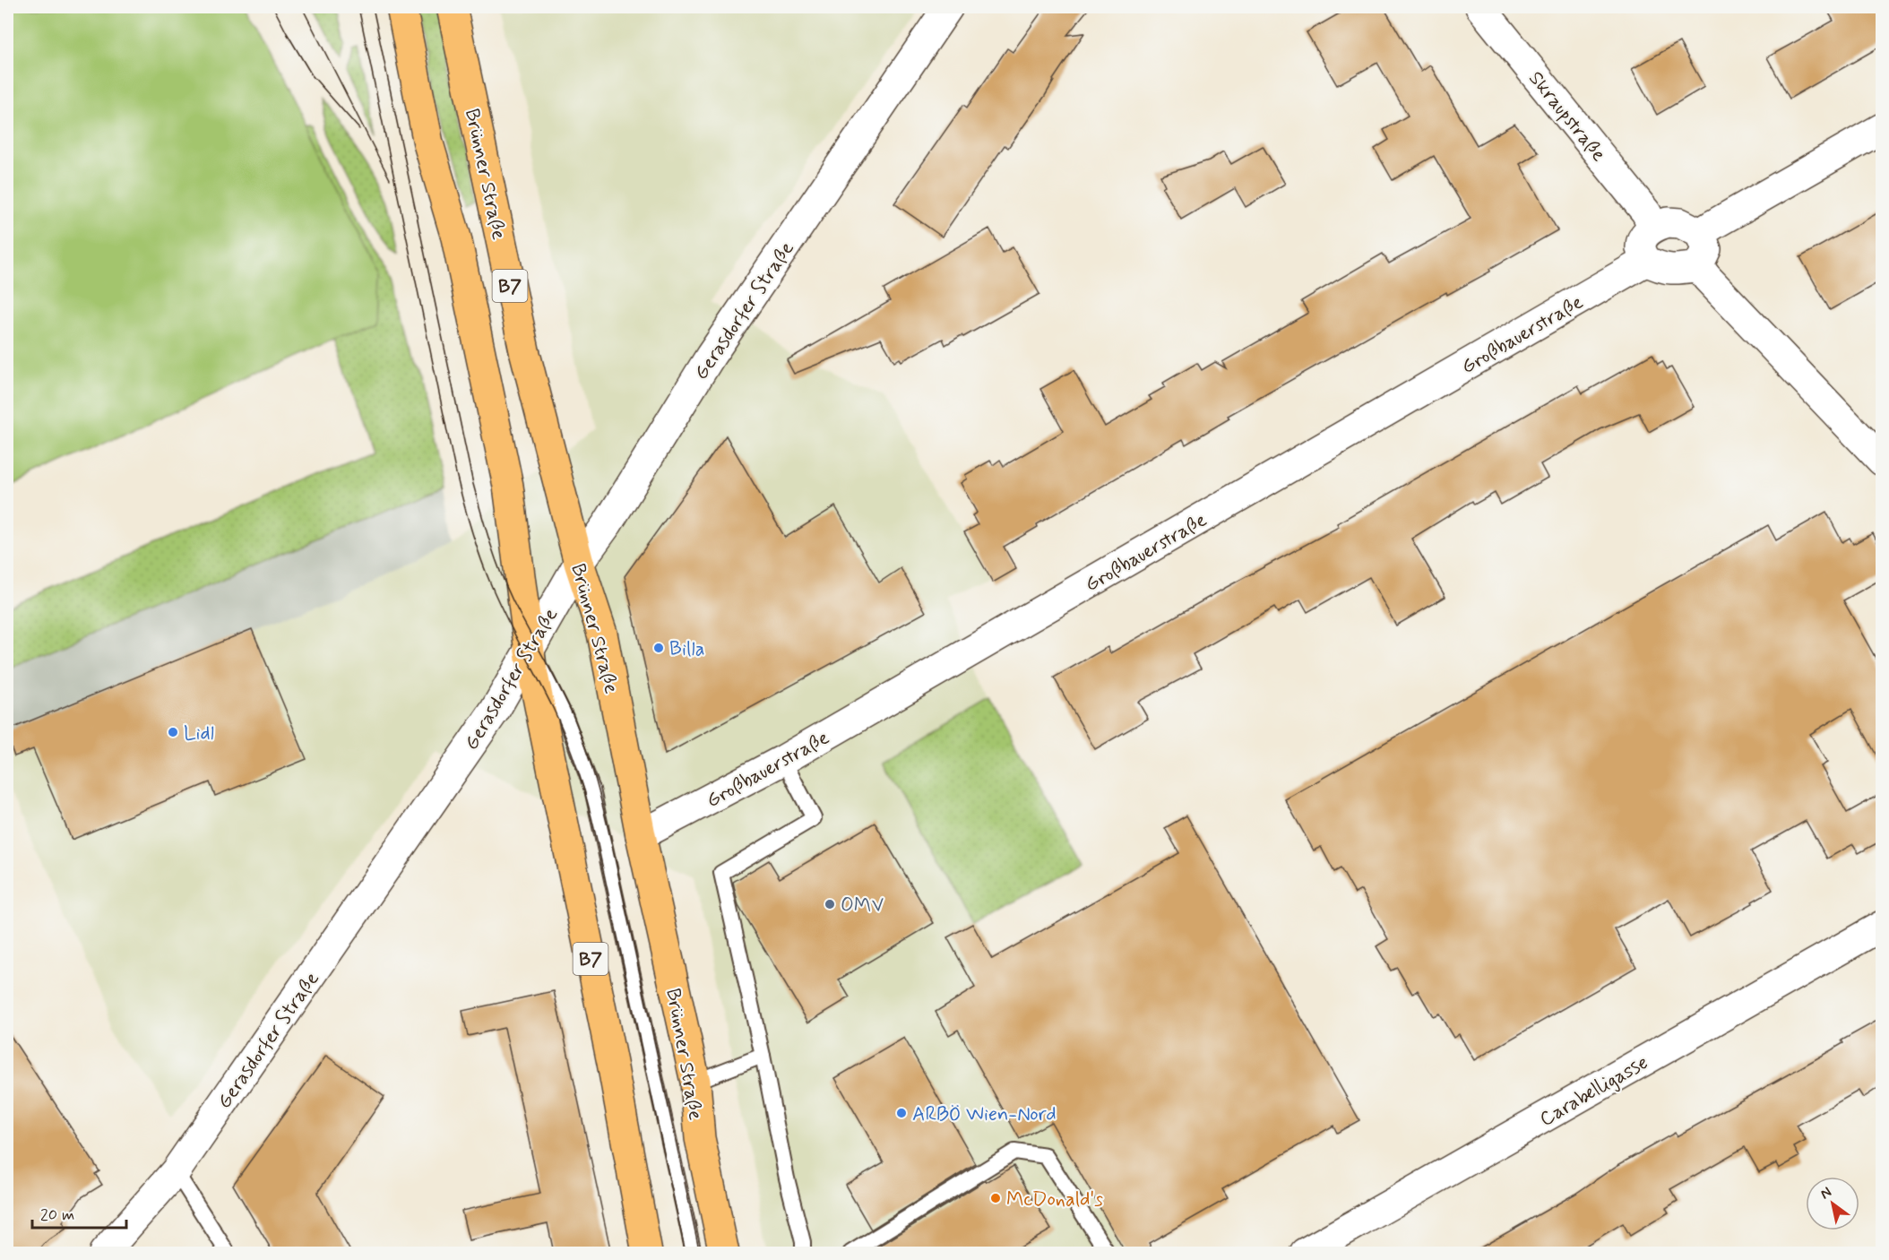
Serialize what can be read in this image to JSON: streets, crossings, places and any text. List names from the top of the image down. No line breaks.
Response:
{"streets":{"main road":["Brünner Straße","B7"],"street":["Skraupstraße","Gerasdorfer Straße","Großbauerstraße","Carabelligasse"]},"crossings":[["Skraupstraße","Großbauerstraße"],["Brünner Straße","Gerasdorfer Straße"],["Brünner Straße","Großbauerstraße"],["B7","Gerasdorfer Straße"]],"places":["Billa","Lidl","OMV","ARBÖ Wien-Nord","McDonald's"],"scale_bar":"20 m","north":"top left"}
